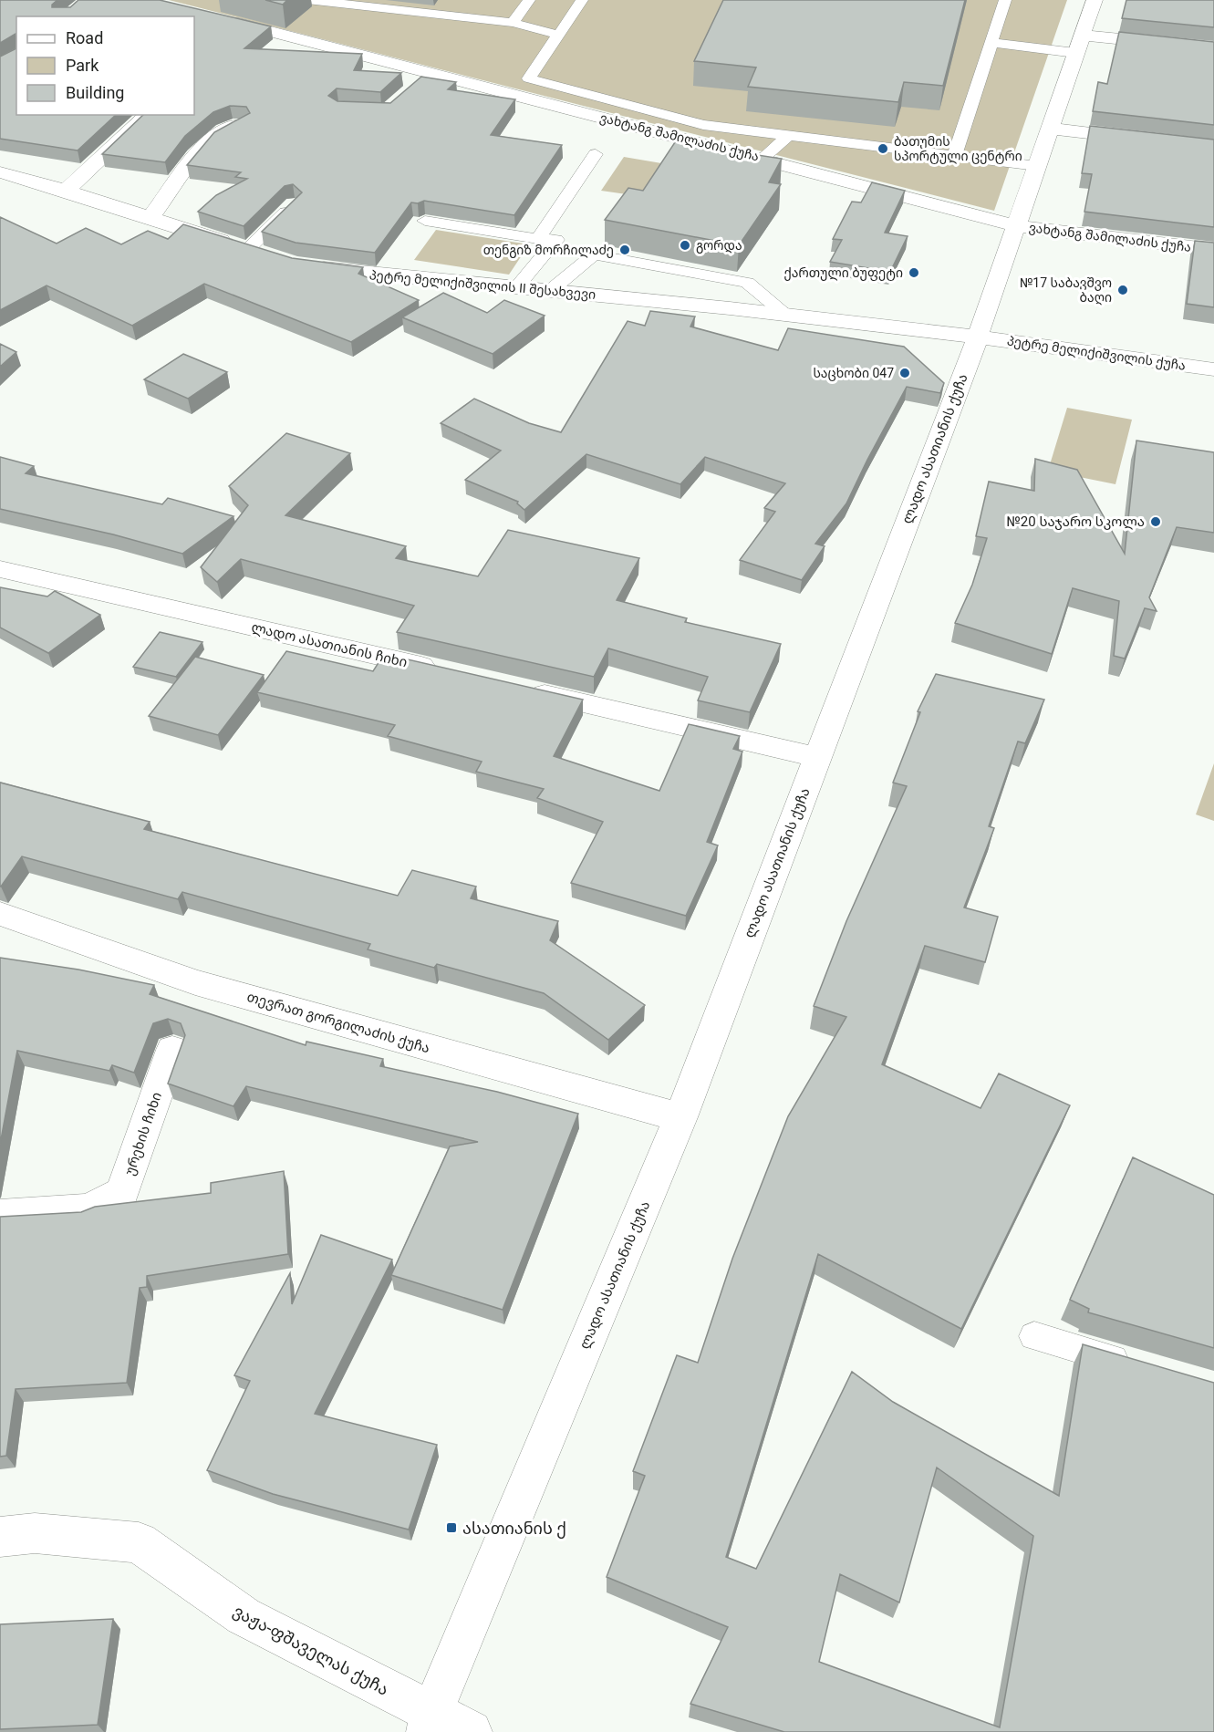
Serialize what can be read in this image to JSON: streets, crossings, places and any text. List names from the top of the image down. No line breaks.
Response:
{"streets":{"street":["ვახტანგ შამილაძის ქუჩა","პეტრე მელიქიშვილის II შესახვევი","პეტრე მელიქიშვილის ქუჩა","ლადო ასათიანის ქუჩა","ლადო ასათიანის ჩიხი","თევრათ გორგილაძის ქუჩა","ურეხის ჩიხი","ვაჟა-ფშაველას ქუჩა"]},"crossings":[["ვახტანგ შამილაძის ქუჩა","ლადო ასათიანის ქუჩა"],["პეტრე მელიქიშვილის II შესახვევი","პეტრე მელიქიშვილის ქუჩა"],["პეტრე მელიქიშვილის II შესახვევი","ლადო ასათიანის ქუჩა"],["პეტრე მელიქიშვილის ქუჩა","ლადო ასათიანის ქუჩა"],["ლადო ასათიანის ქუჩა","თევრათ გორგილაძის ქუჩა"],["ლადო ასათიანის ქუჩა","ვაჟა-ფშაველას ქუჩა"]],"places":{"other":["ბათუმის სპორტული ცენტრი","გორდა","თენგიზ მორჩილაძე","ქართული ბუფეტი","№17 საბავშვო ბაღი","საცხობი 047","№20 საჯარო სკოლა"],"transit":["ასათიანის ქ"]},"legend":["Road","Park","Building"]}
